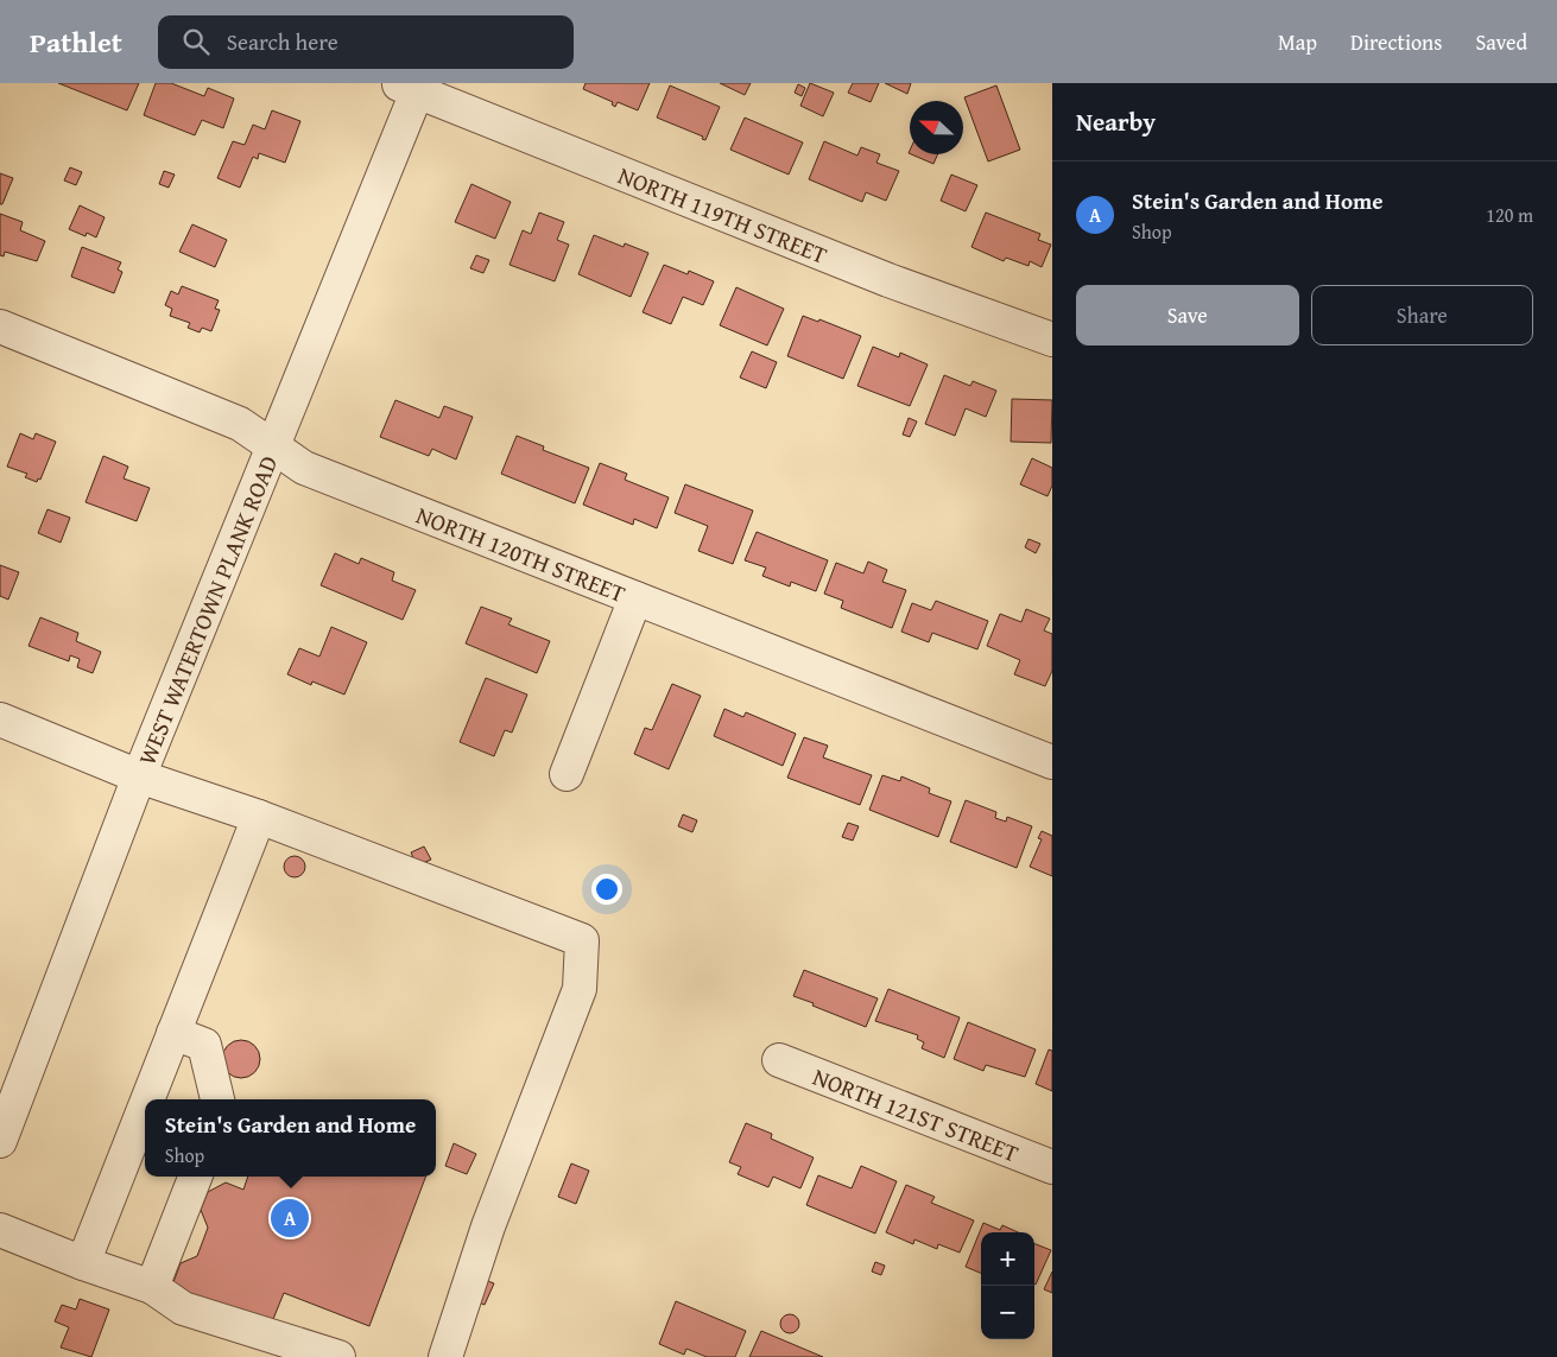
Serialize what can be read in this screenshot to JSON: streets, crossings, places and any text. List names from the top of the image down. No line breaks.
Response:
{"streets":{"street":["NORTH 119TH STREET","NORTH 120TH STREET","WEST WATERTOWN PLANK ROAD","NORTH 121ST STREET"]},"crossings":[["NORTH 119TH STREET","WEST WATERTOWN PLANK ROAD"],["NORTH 120TH STREET","WEST WATERTOWN PLANK ROAD"]],"north":"left","page":{"header":"Pathlet","search":"Search here","nav":["Map","Directions","Saved"],"heading":"Nearby","list":[{"mark":"A","name":"Stein's Garden and Home","note":"Shop","value":"120 m"}],"buttons":["Save","Share"],"popup":["Stein's Garden and Home","Shop"],"pins":"A","map_buttons":["+","−"]}}
